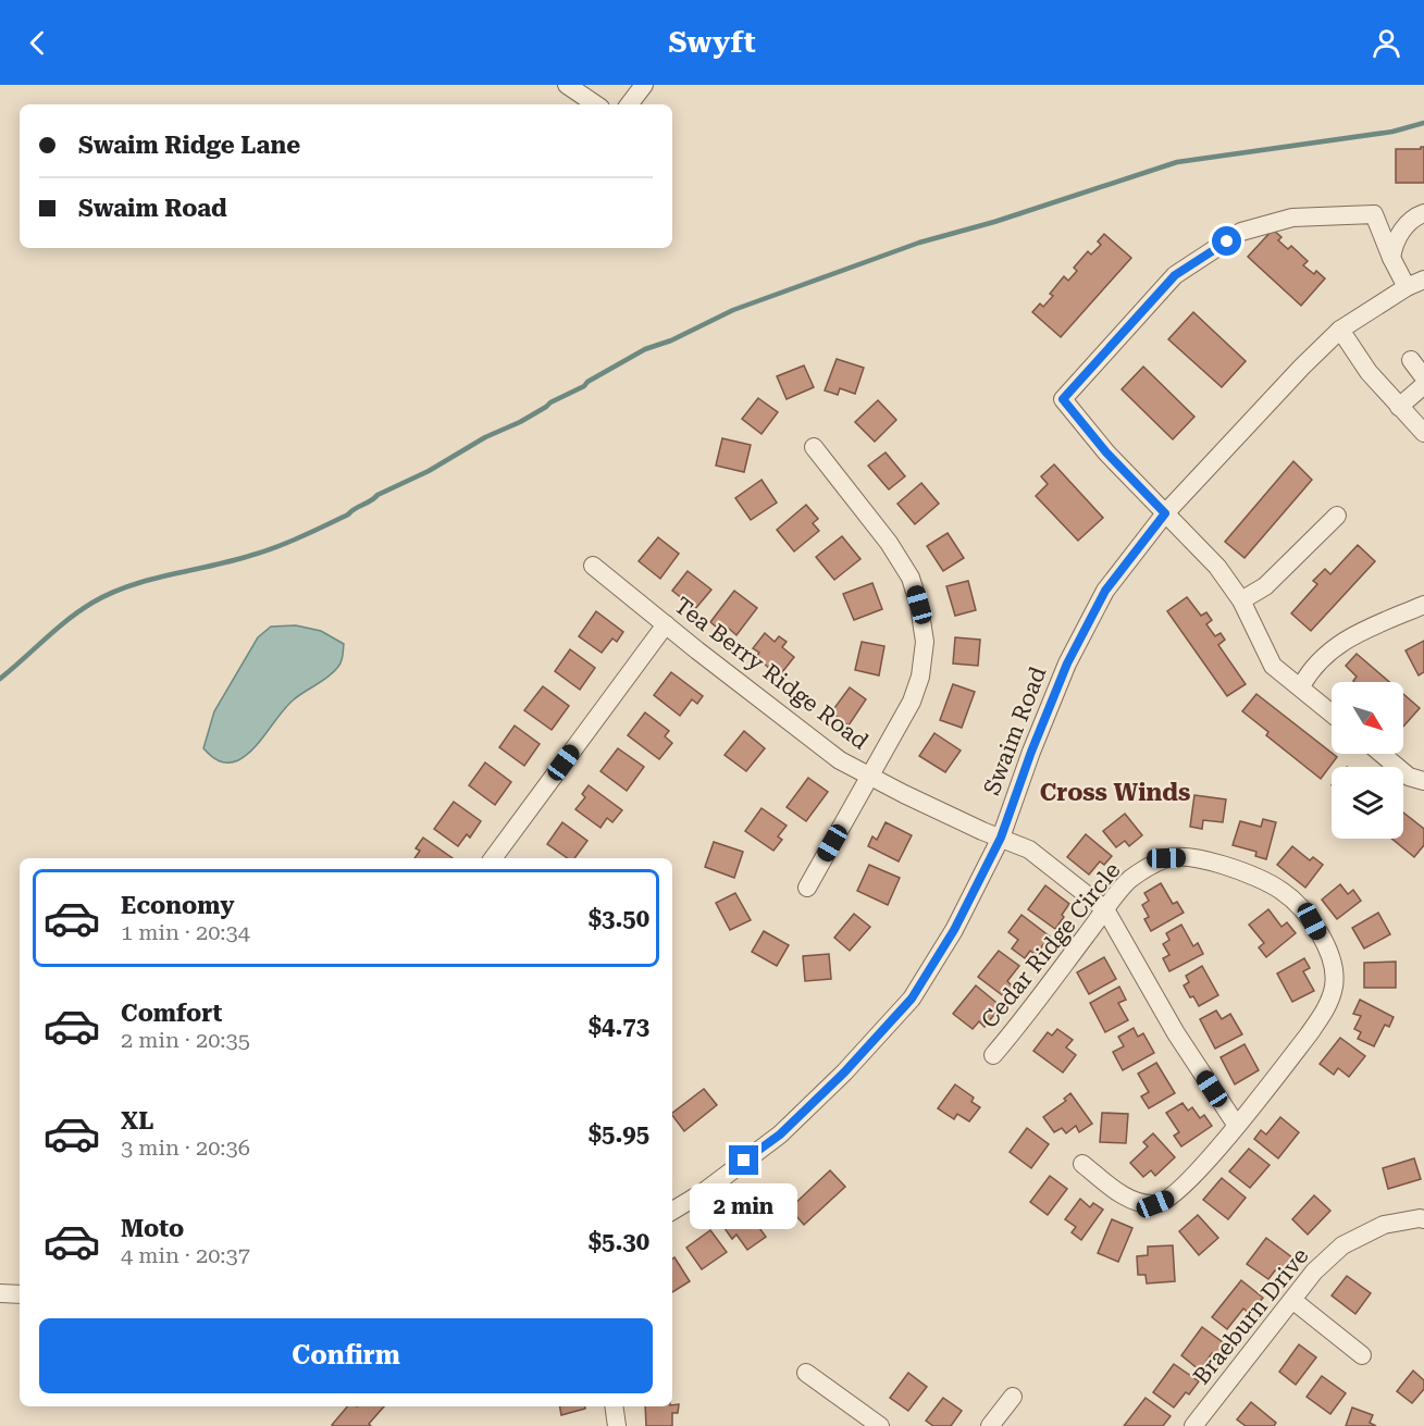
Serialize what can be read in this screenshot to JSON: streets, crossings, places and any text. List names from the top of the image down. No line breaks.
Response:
{"streets":{"street":["Tea Berry Ridge Road","Swaim Road","Cedar Ridge Circle","Braeburn Drive"]},"crossings":[["Tea Berry Ridge Road","Swaim Road"],["Tea Berry Ridge Road","Cedar Ridge Circle"]],"districts":["Cross Winds"],"north":"bottom right","page":{"header":"Swyft","banner":["Swaim Ridge Lane","Swaim Road"],"list":[{"name":"Economy","note":"1 min · 20:34","value":"$3.50"},{"name":"Comfort","note":"2 min · 20:35","value":"$4.73"},{"name":"XL","note":"3 min · 20:36","value":"$5.95"},{"name":"Moto","note":"4 min · 20:37","value":"$5.30"}],"bubble":"2 min","buttons":"Confirm"}}
